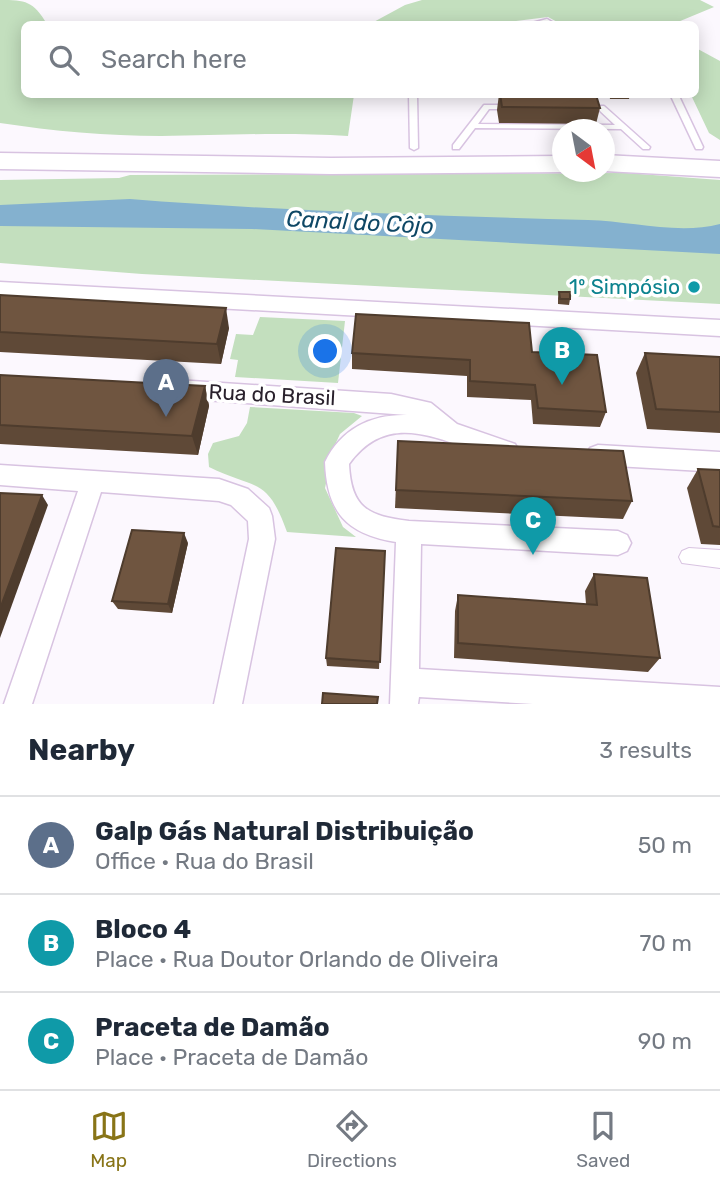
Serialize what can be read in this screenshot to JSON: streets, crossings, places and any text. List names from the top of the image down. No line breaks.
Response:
{"streets":{"street":["Rua do Brasil"]},"water":["Canal do Côjo"],"places":["1º Simpósio"],"north":"bottom right","page":{"search":"Search here","pins":["B","A","C"],"heading":["Nearby","3 results"],"list":[{"mark":"A","name":"Galp Gás Natural Distribuição","note":"Office · Rua do Brasil","value":"50 m"},{"mark":"B","name":"Bloco 4","note":"Place · Rua Doutor Orlando de Oliveira","value":"70 m"},{"mark":"C","name":"Praceta de Damão","note":"Place · Praceta de Damão","value":"90 m"}],"nav":["Map","Directions","Saved"]}}
